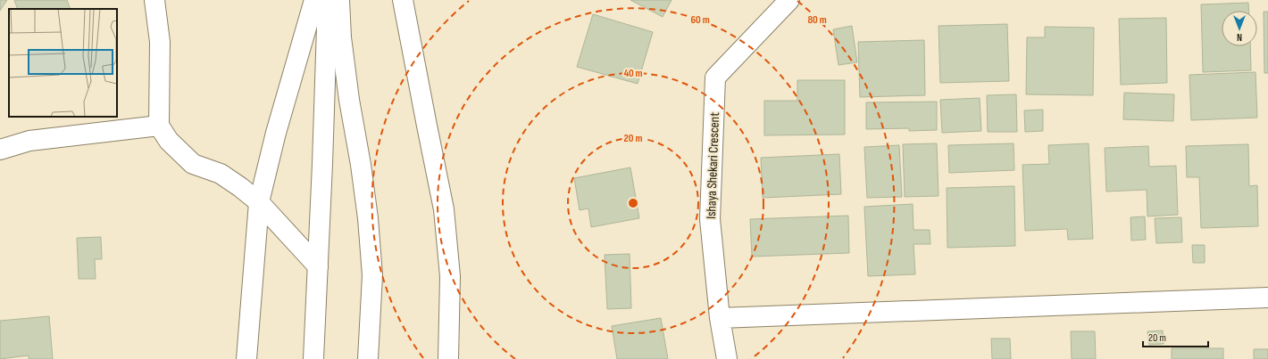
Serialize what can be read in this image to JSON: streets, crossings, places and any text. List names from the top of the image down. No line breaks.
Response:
{"streets":{"main road":["Ishaya Shekari Crescent"]},"scale_bar":"20 m","north":"bottom","rings":["80 m","60 m","40 m","20 m"]}
